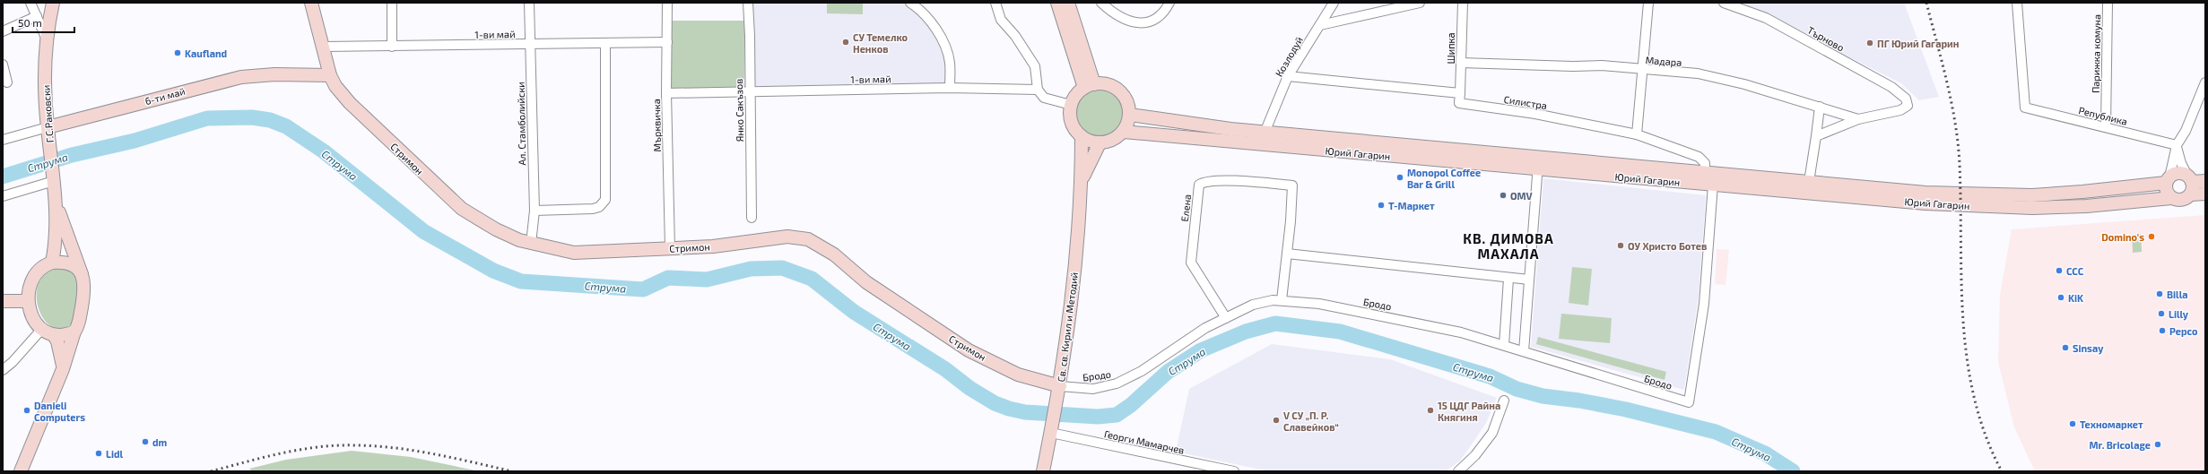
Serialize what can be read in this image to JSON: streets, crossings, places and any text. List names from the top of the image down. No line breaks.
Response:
{"streets":{"street":["1-ви май","Търново","Шипка","Парижка комуна","Козлодуй","Мадара","6-ти май","Силистра","Янко Сакъзов","Г.С.Раковски","Република","Ал. Стамболийски","Мърквичка","Юрий Гагарин","Стримон","Елена","Бродо","Св. св. Кирил и Методий","Георги Мамарчев"]},"crossings":[["1-ви май","Янко Сакъзов"],["1-ви май","Ал. Стамболийски"],["1-ви май","Мърквичка"],["1-ви май","Стримон"],["Търново","Мадара"],["Шипка","Мадара"],["Шипка","Силистра"],["Парижка комуна","Република"],["Козлодуй","Юрий Гагарин"],["6-ти май","Г.С.Раковски"],["6-ти май","Стримон"],["Ал. Стамболийски","Стримон"],["Мърквичка","Стримон"],["Юрий Гагарин","Бродо"],["Юрий Гагарин","Св. св. Кирил и Методий"],["Стримон","Бродо"],["Стримон","Св. св. Кирил и Методий"],["Елена","Бродо"],["Св. св. Кирил и Методий","Георги Мамарчев"]],"districts":["КВ. ДИМОВА МАХАЛА"],"water":["Струма"],"places":["СУ Темелко Ненков","ПГ Юрий Гагарин","Kaufland","Monopol Coffee Bar & Grill","OMV","Т-Маркет","Domino's","ОУ Христо Ботев","CCC","Billa","KiK","Lilly","Pepco","Sinsay","Danieli Computers","15 ЦДГ Райна Княгиня","V СУ „П. Р. Славейков“","Техномаркет","dm","Mr. Bricolage","Lidl"],"scale_bar":"50 m"}
